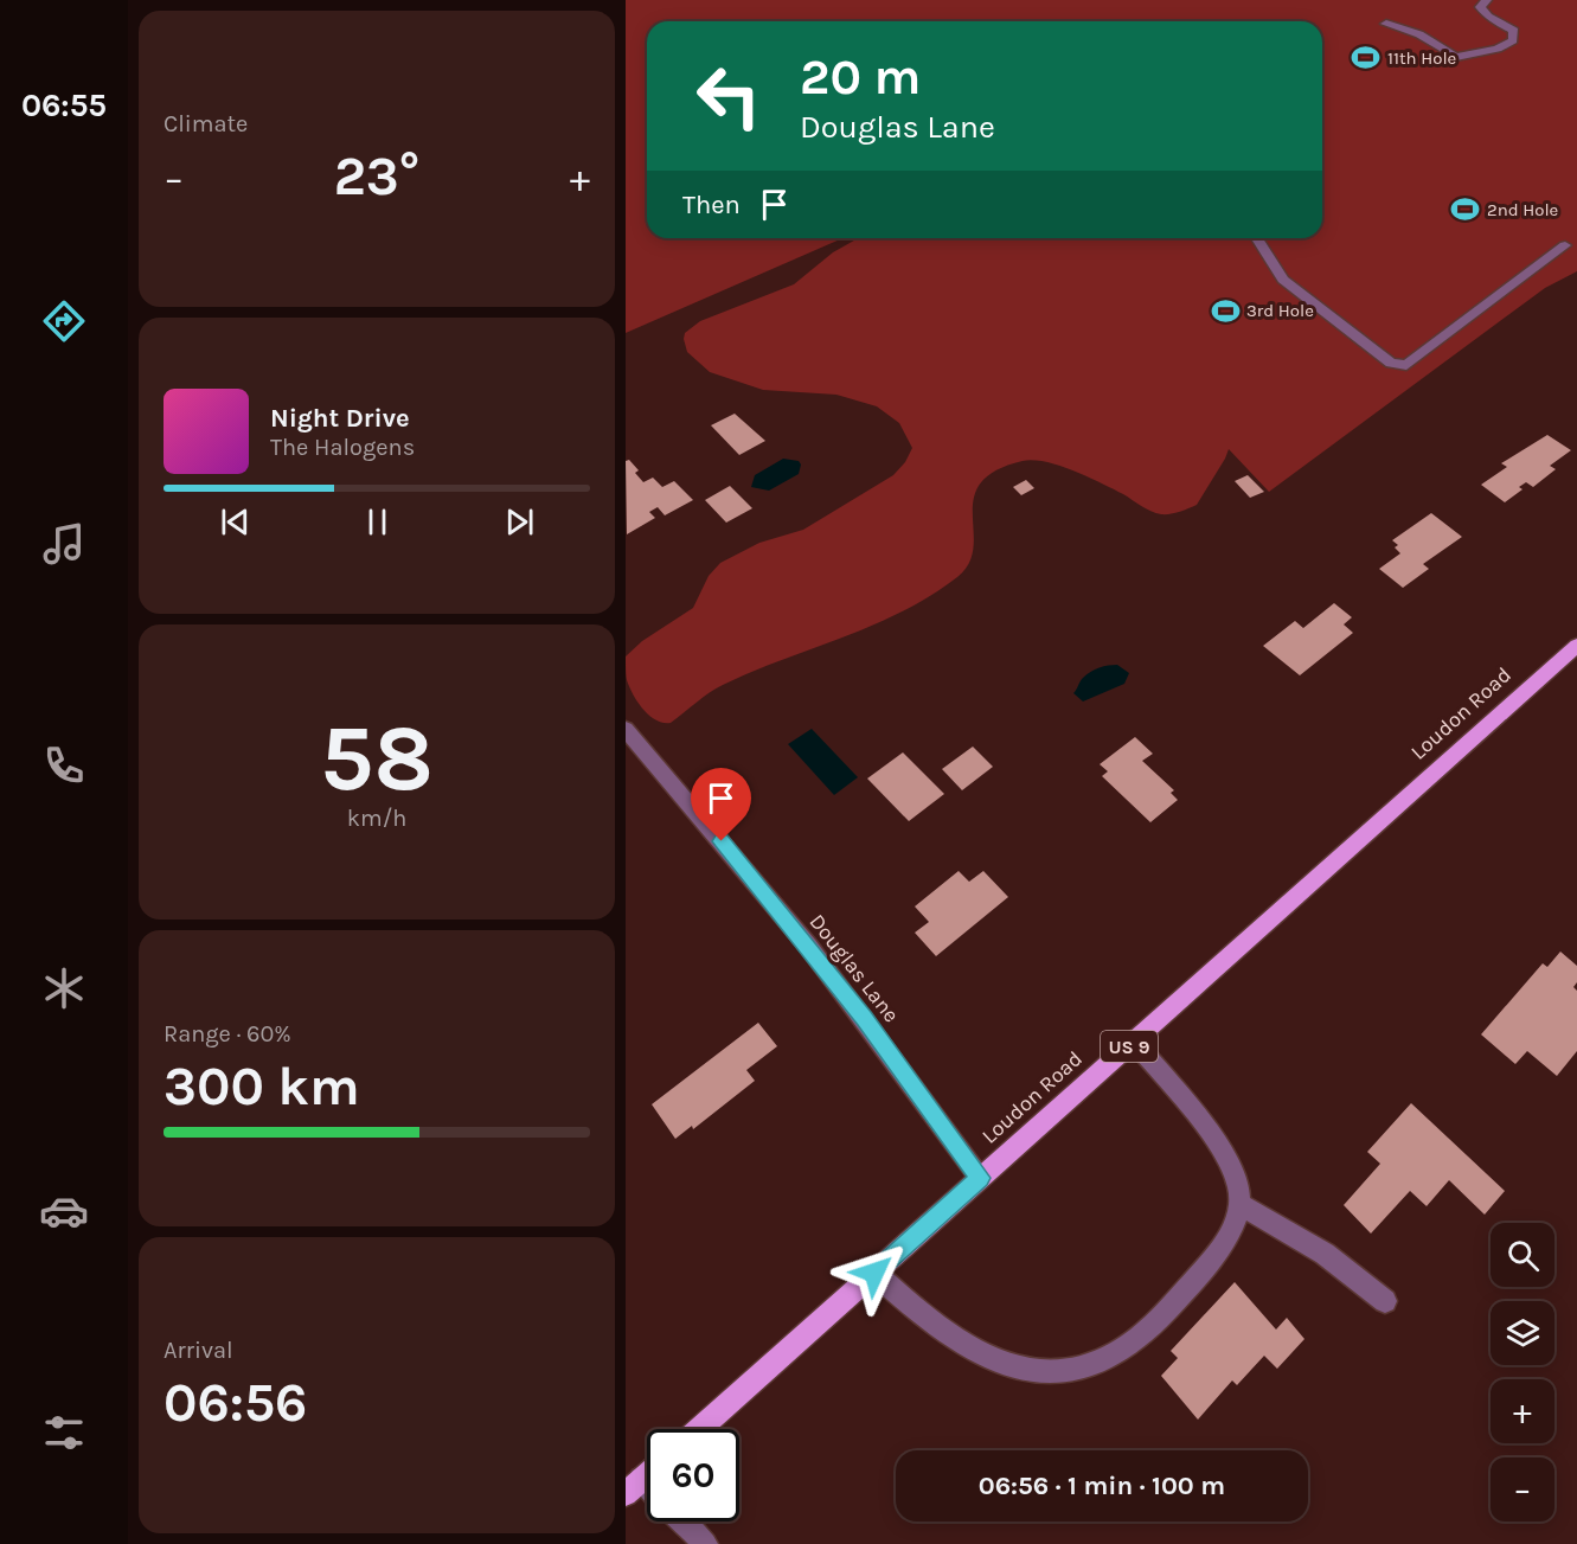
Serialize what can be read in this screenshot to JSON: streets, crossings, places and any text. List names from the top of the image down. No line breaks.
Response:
{"streets":{"main road":["Loudon Road","US 9"],"street":["Douglas Lane"]},"crossings":[["Loudon Road","Douglas Lane"]],"places":{"sports":["11th Hole","2nd Hole","3rd Hole"]},"page":{"tabs":"06:55","tile":["Climate",["58","km/h"],["Range · 60%","300 km"],["Arrival","06:56"]],"turn":["20 m","Douglas Lane"],"heat":["−","23°","+"],"then":"Then","song":["Night Drive","The Halogens"],"map_buttons":["+","−"],"limit":"60","trip":"06:56 · 1 min · 100 m"}}
